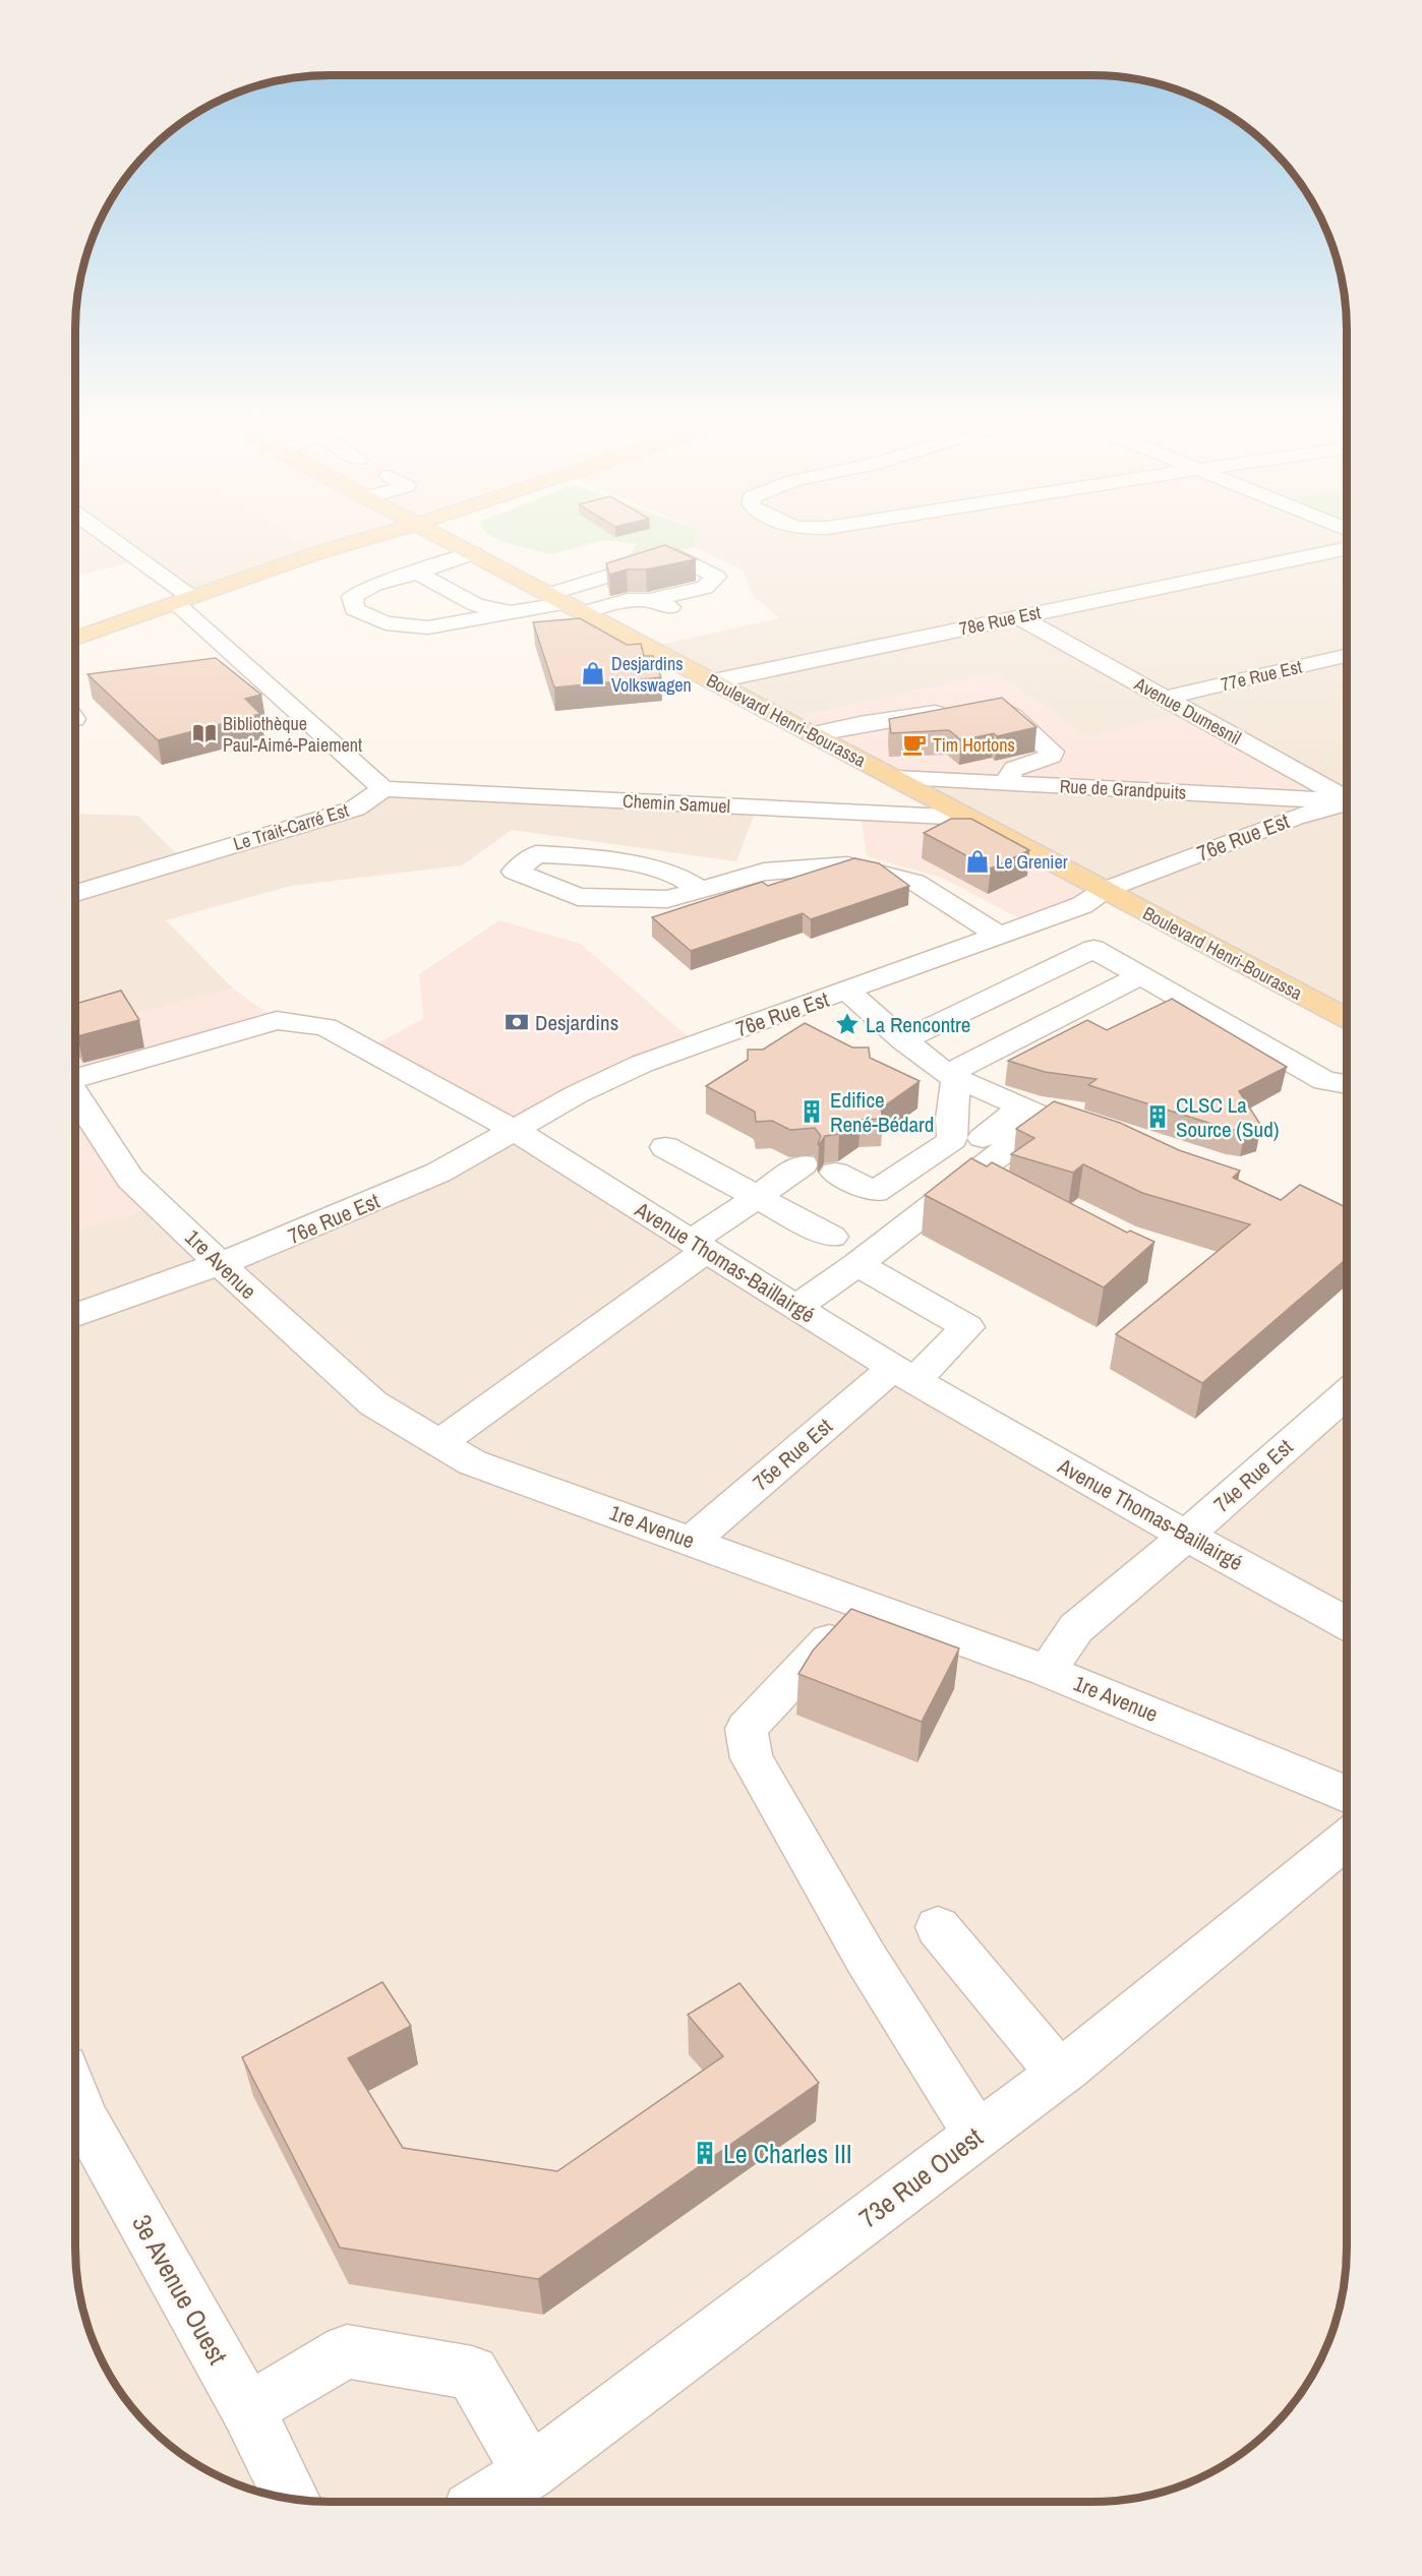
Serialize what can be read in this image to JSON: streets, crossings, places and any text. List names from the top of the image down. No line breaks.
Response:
{"streets":{"main road":["Boulevard Henri-Bourassa"],"street":["78e Rue Est","77e Rue Est","Avenue Dumesnil","Rue de Grandpuits","Chemin Samuel","Le Trait-Carré Est","76e Rue Est","Avenue Thomas-Baillairgé","1re Avenue","75e Rue Est","74e Rue Est","73e Rue Ouest","3e Avenue Ouest"]},"crossings":[["78e Rue Est","Avenue Dumesnil"],["78e Rue Est","Boulevard Henri-Bourassa"],["77e Rue Est","Avenue Dumesnil"],["Boulevard Henri-Bourassa","Rue de Grandpuits"],["Boulevard Henri-Bourassa","Chemin Samuel"],["Boulevard Henri-Bourassa","76e Rue Est"],["Chemin Samuel","Le Trait-Carré Est"],["76e Rue Est","Avenue Thomas-Baillairgé"],["76e Rue Est","1re Avenue"],["Avenue Thomas-Baillairgé","75e Rue Est"],["Avenue Thomas-Baillairgé","74e Rue Est"],["1re Avenue","75e Rue Est"],["1re Avenue","74e Rue Est"]],"places":{"shop":["Desjardins Volkswagen","Le Grenier"],"library":["Bibliothèque Paul-Aimé-Paiement"],"cafe":["Tim Hortons"],"bank":["Desjardins"],"place":["La Rencontre"],"building":["Edifice René-Bédard","CLSC La Source (Sud)","Le Charles III"]}}
